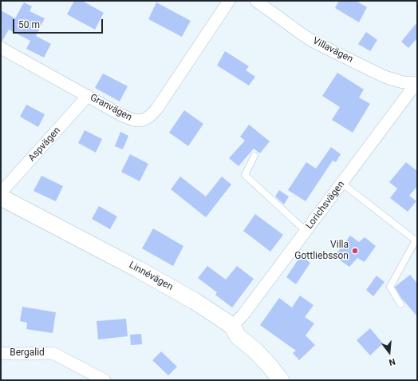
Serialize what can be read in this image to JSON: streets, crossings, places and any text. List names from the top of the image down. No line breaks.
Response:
{"streets":{"street":["Villavägen","Granvägen","Aspvägen","Lorichsvägen","Linnévägen","Bergalid"]},"crossings":[["Villavägen","Lorichsvägen"],["Granvägen","Aspvägen"],["Lorichsvägen","Linnévägen"]],"places":["Villa Gottliebsson"],"scale_bar":"50 m","north":"bottom"}
